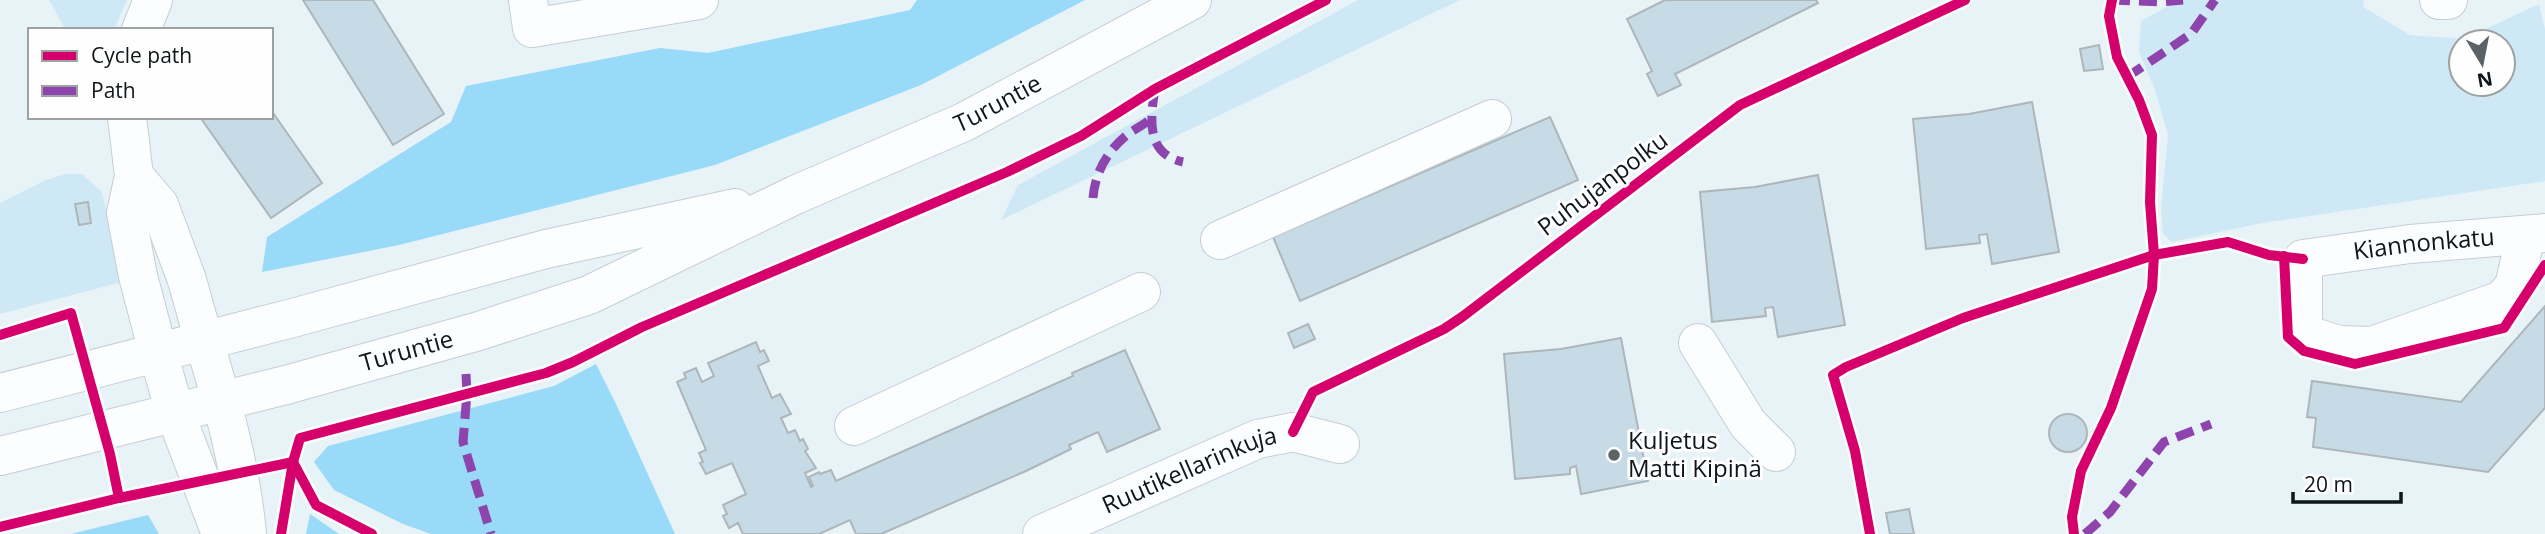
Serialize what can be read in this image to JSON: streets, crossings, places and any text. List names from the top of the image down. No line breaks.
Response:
{"streets":{"main road":["Turuntie","Kiannonkatu","Ruutikellarinkuja"],"cycle path":["Puhujanpolku"]},"places":["Kuljetus Matti Kipinä"],"legend":["Cycle path","Path"],"scale_bar":"20 m","north":"bottom"}
